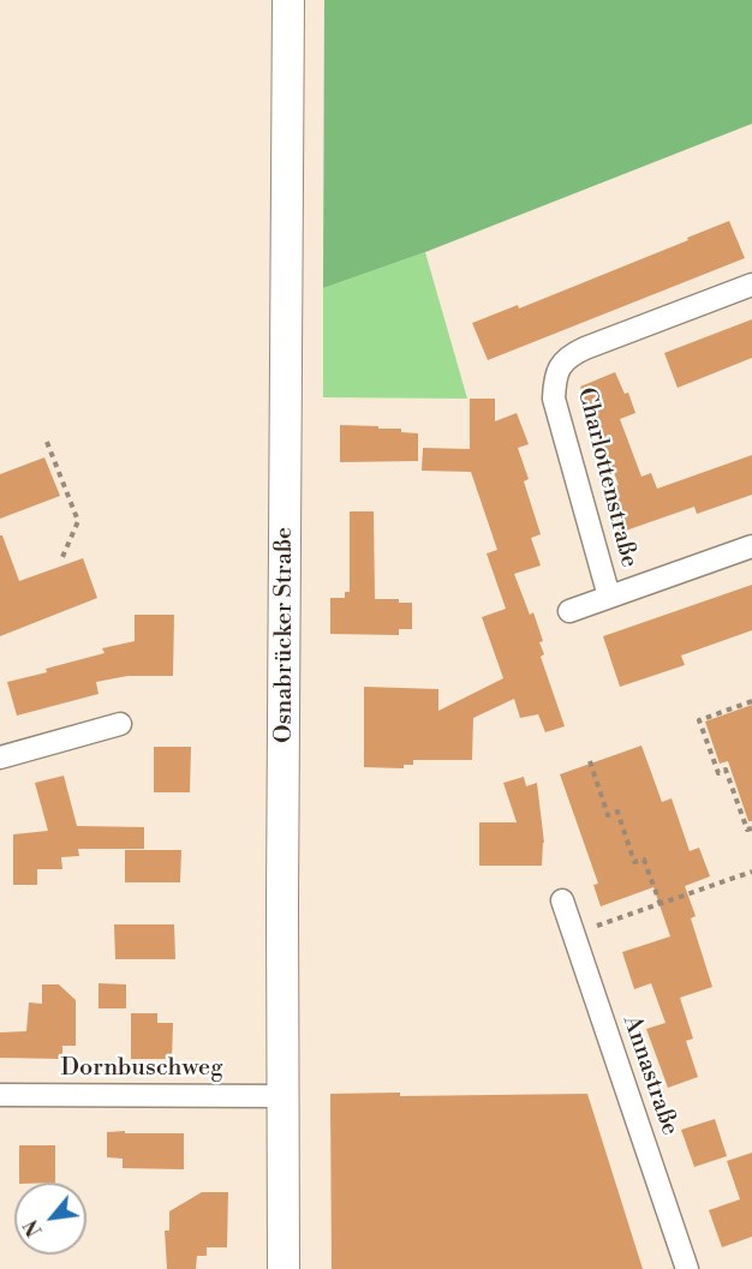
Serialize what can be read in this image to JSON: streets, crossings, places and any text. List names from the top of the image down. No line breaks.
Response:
{"streets":{"main road":["Osnabrücker Straße"],"street":["Charlottenstraße","Dornbuschweg","Annastraße"]},"crossings":[["Osnabrücker Straße","Dornbuschweg"]],"north":"bottom left"}
